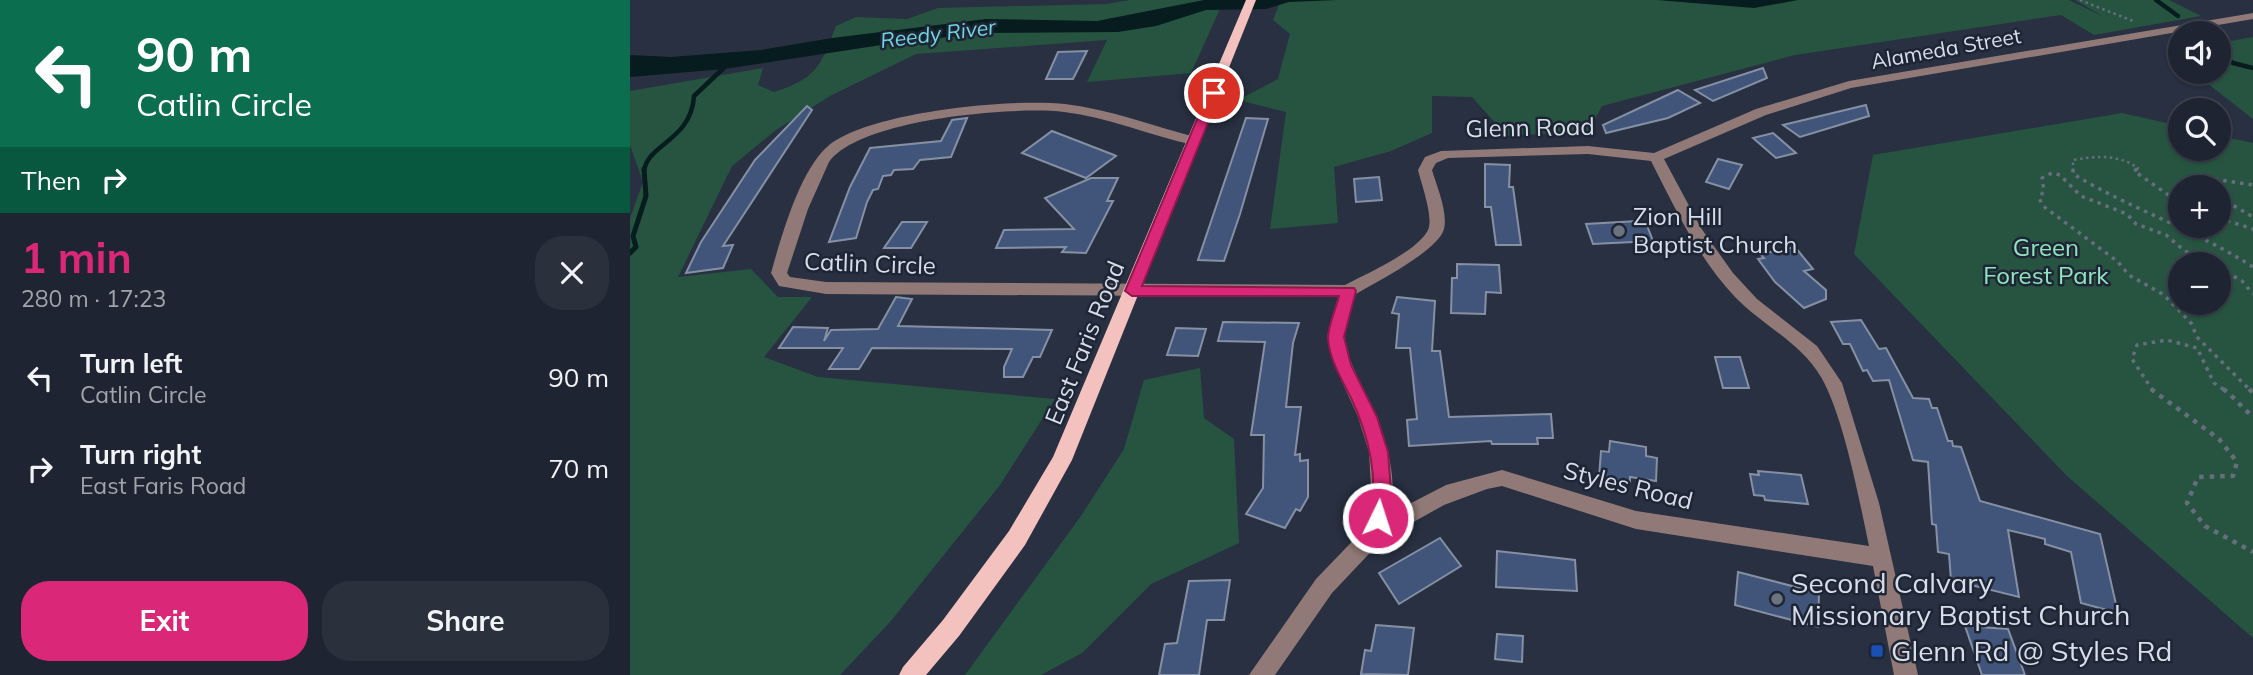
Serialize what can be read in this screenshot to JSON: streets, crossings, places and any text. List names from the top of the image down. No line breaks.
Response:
{"streets":{"main road":["East Faris Road"],"street":["Alameda Street","Glenn Road","Catlin Circle","Styles Road"]},"crossings":[["Alameda Street","Glenn Road"],["Glenn Road","Catlin Circle"],["Catlin Circle","East Faris Road"]],"water":["Reedy River"],"parks":["Green Forest Park"],"places":{"other":["Zion Hill Baptist Church","Second Calvary Missionary Baptist Church"],"transit":["Glenn Rd @ Styles Rd"]},"page":{"turn":["90 m","Catlin Circle"],"map_buttons":["+","−"],"then":"Then","heading":["1 min","280 m · 17:23"],"list":[{"name":"Turn left","note":"Catlin Circle","value":"90 m"},{"name":"Turn right","note":"East Faris Road","value":"70 m"}],"buttons":["Exit","Share"]}}
